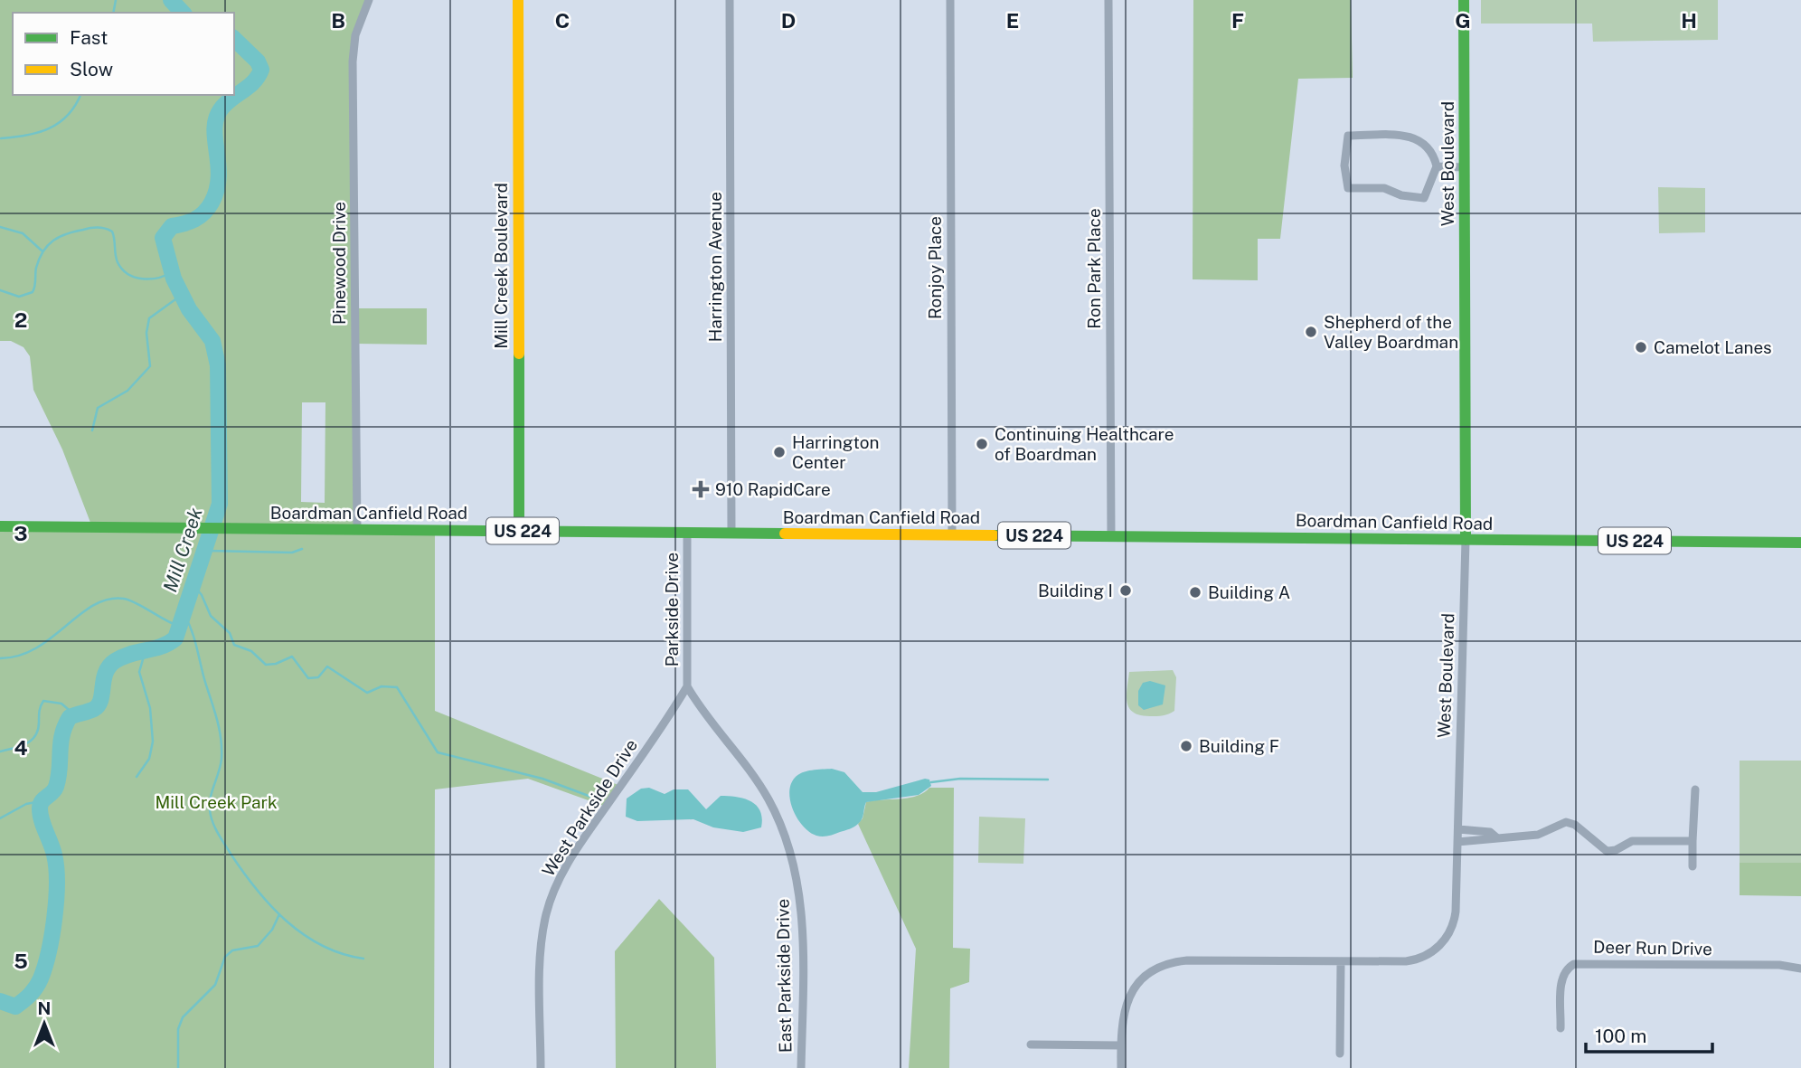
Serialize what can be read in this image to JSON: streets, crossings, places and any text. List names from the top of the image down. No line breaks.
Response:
{"streets":{"main road":["West Boulevard","Mill Creek Boulevard","Boardman Canfield Road","US 224"],"street":["Pinewood Drive","Harrington Avenue","Ronjoy Place","Ron Park Place","Parkside Drive","West Parkside Drive","Deer Run Drive","East Parkside Drive"]},"crossings":[["West Boulevard","Boardman Canfield Road"],["Pinewood Drive","Boardman Canfield Road"],["Mill Creek Boulevard","Boardman Canfield Road"],["Harrington Avenue","Boardman Canfield Road"],["Ronjoy Place","Boardman Canfield Road"],["Ron Park Place","Boardman Canfield Road"],["Boardman Canfield Road","Parkside Drive"],["Parkside Drive","West Parkside Drive"],["Parkside Drive","East Parkside Drive"],["West Parkside Drive","East Parkside Drive"]],"water":["Mill Creek"],"parks":["Mill Creek Park"],"places":{"other":["Shepherd of the Valley Boardman","Camelot Lanes","Continuing Healthcare of Boardman","Harrington Center","Building I","Building A","Building F"],"health":["910 RapidCare"]},"legend":["Fast","Slow"],"scale_bar":"100 m","north":"top","grid":{"columns":["B","C","D","E","F","G","H"],"rows":["2","3","4","5"]}}
